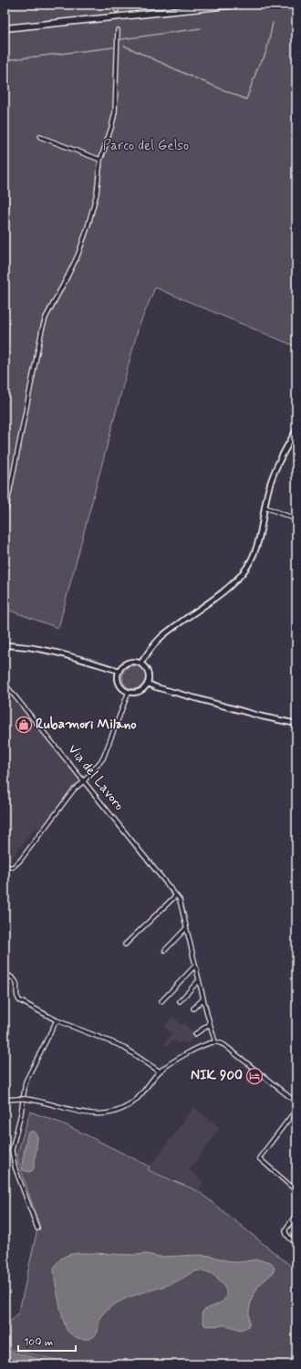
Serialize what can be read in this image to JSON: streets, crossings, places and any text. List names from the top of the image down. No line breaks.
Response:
{"streets":{"street":["Via del Lavoro"]},"parks":["Parco del Gelso"],"places":{"shop":["Rubamori Milano"],"hotel":["NIK 900"]},"scale_bar":"100 m"}
